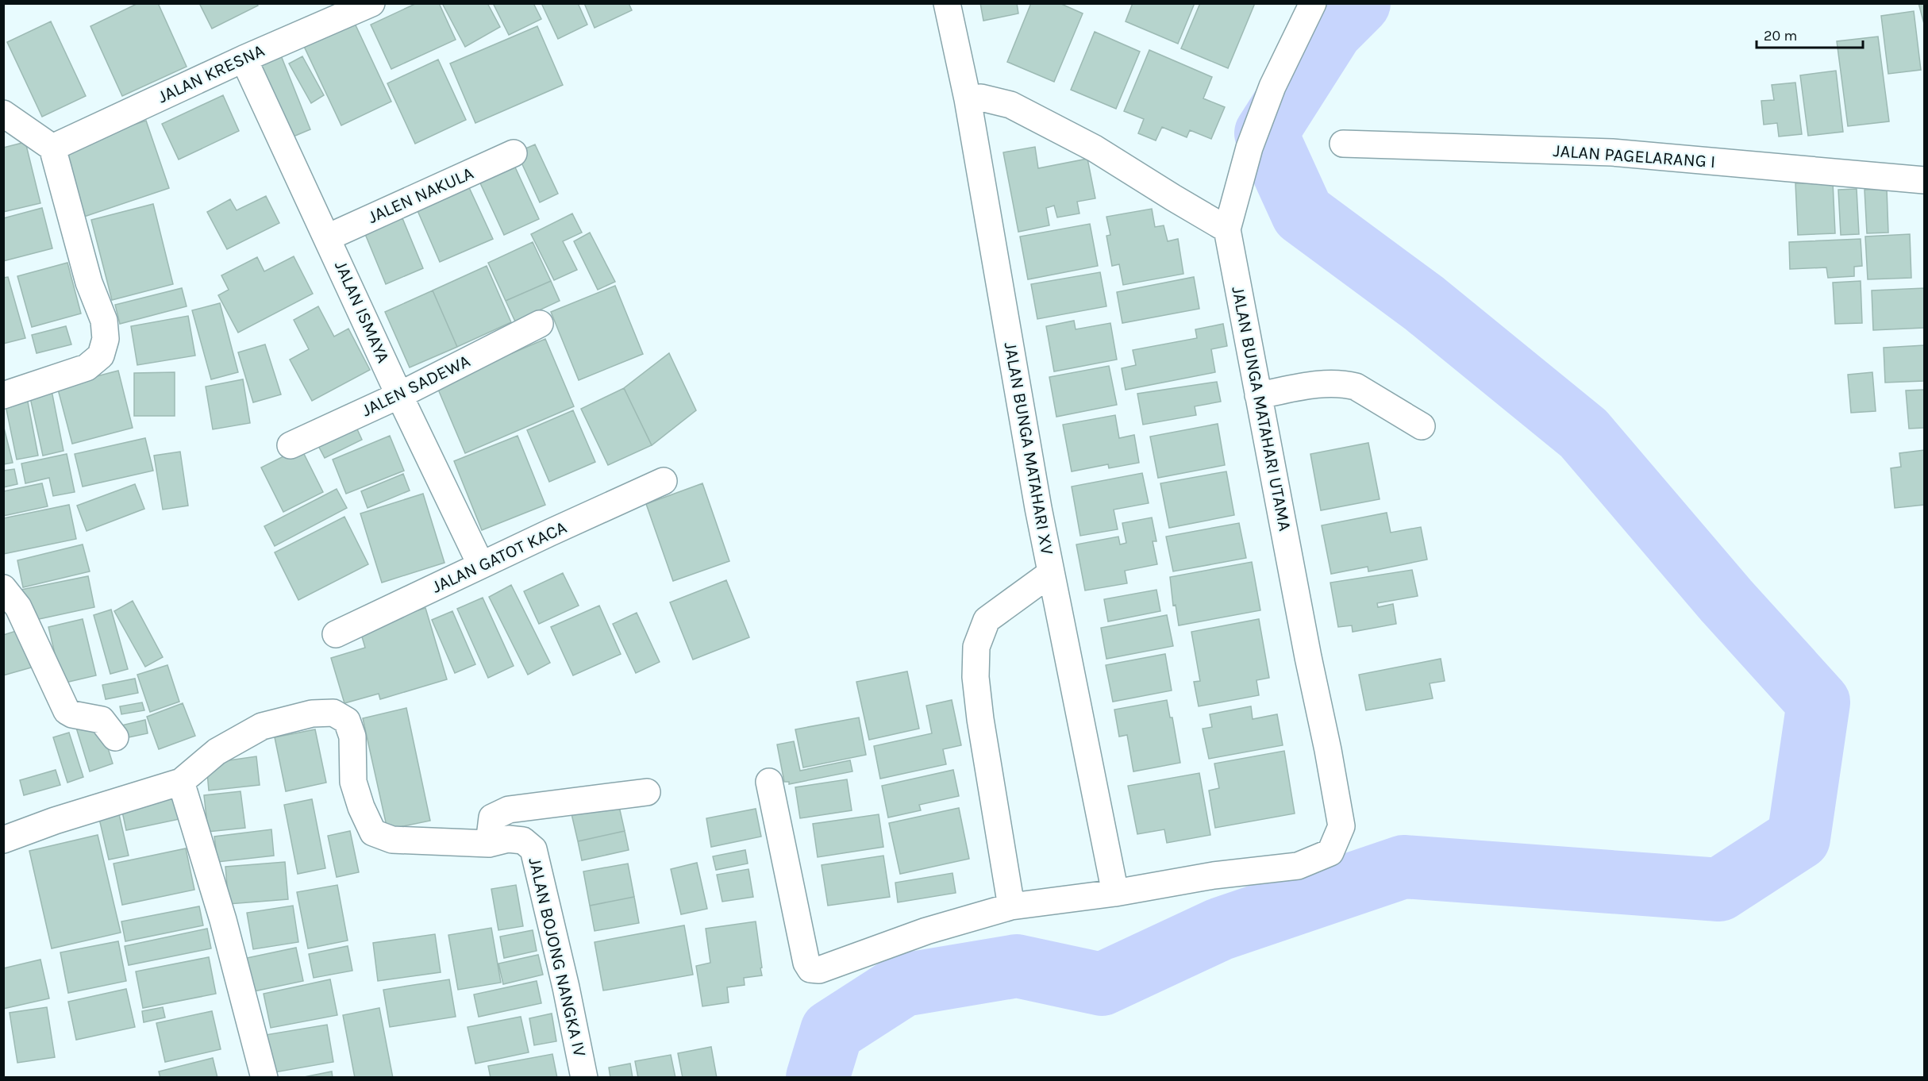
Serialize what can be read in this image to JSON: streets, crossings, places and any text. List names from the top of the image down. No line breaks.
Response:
{"streets":{"street":["JALAN KRESNA","JALAN PAGELARANG I","JALEN NAKULA","JALAN ISMAYA","JALEN SADEWA","JALAN BUNGA MATAHARI UTAMA","JALAN BUNGA MATAHARI XV","JALAN GATOT KACA","JALAN BOJONG NANGKA IV"]},"crossings":[["JALAN KRESNA","JALAN ISMAYA"],["JALEN NAKULA","JALAN ISMAYA"],["JALAN ISMAYA","JALEN SADEWA"],["JALAN ISMAYA","JALAN GATOT KACA"],["JALAN BUNGA MATAHARI UTAMA","JALAN BUNGA MATAHARI XV"]],"scale_bar":"20 m"}
